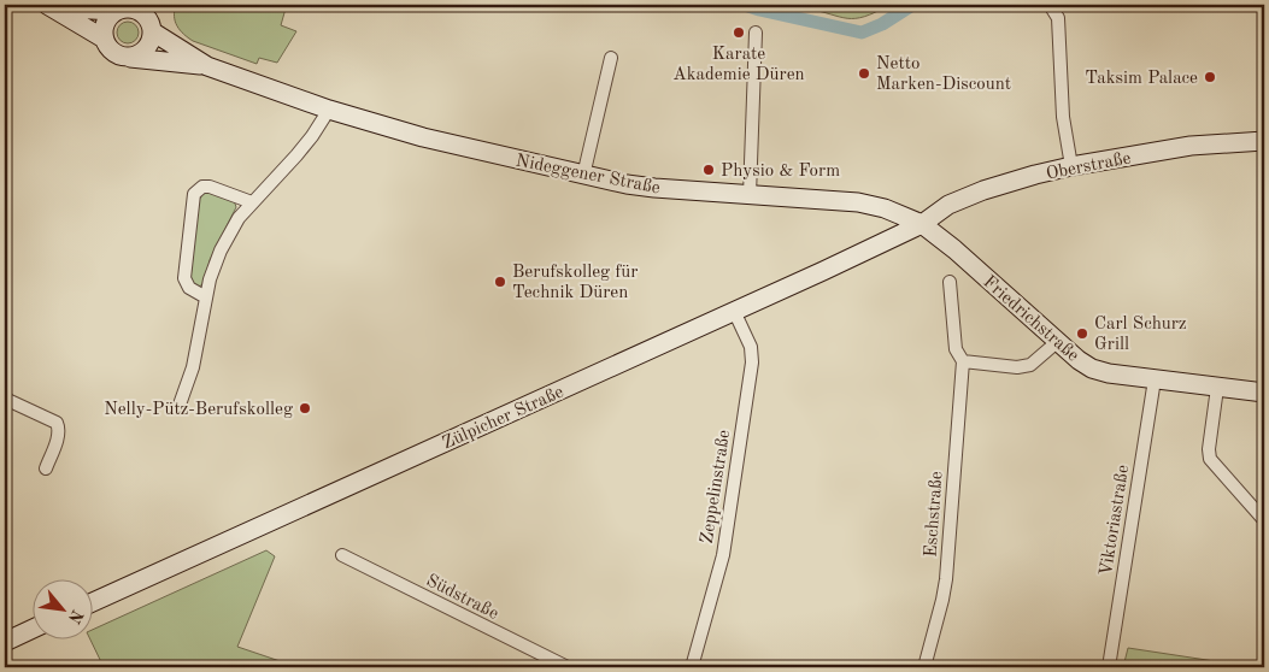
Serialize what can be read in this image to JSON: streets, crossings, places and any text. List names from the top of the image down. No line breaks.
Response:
{"streets":{"main road":["Oberstraße","Nideggener Straße","Friedrichstraße","Zülpicher Straße"],"street":["Zeppelinstraße","Eschstraße","Viktoriastraße","Südstraße"]},"crossings":[["Oberstraße","Nideggener Straße"],["Oberstraße","Friedrichstraße"],["Oberstraße","Zülpicher Straße"],["Nideggener Straße","Friedrichstraße"],["Nideggener Straße","Zülpicher Straße"],["Friedrichstraße","Zülpicher Straße"],["Friedrichstraße","Viktoriastraße"],["Zülpicher Straße","Zeppelinstraße"]],"places":["Karate Akademie Düren","Netto Marken-Discount","Taksim Palace","Physio & Form","Berufskolleg für Technik Düren","Carl Schurz Grill","Nelly-Pütz-Berufskolleg"],"north":"bottom right"}
